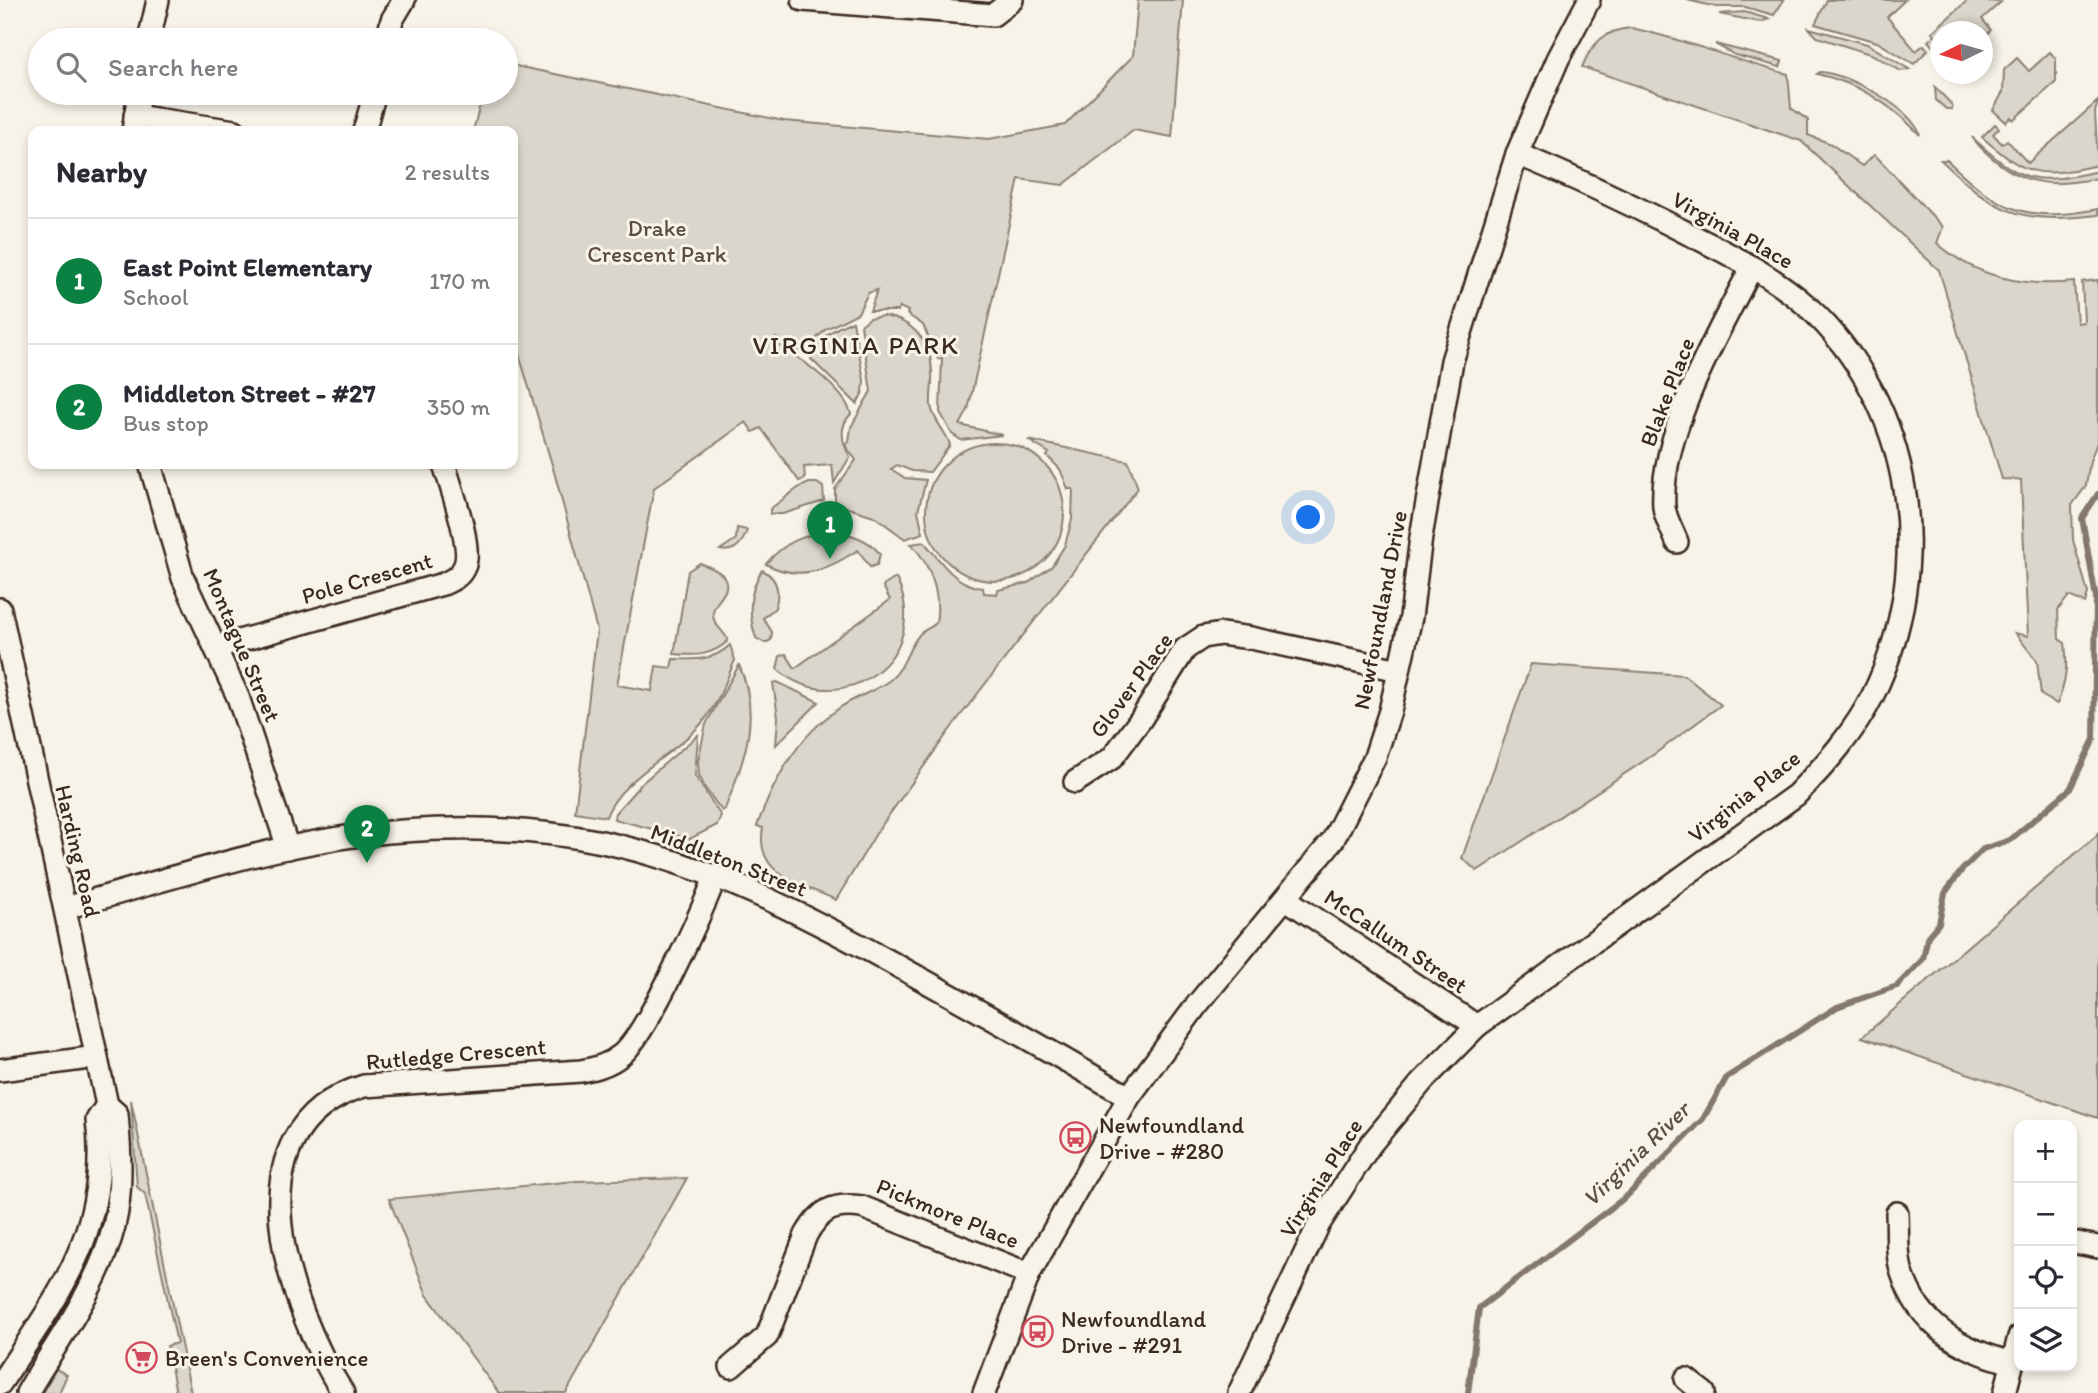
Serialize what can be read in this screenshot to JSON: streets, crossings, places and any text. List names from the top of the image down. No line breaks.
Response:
{"streets":{"street":["Virginia Place","Blake Place","Pole Crescent","Newfoundland Drive","Montague Street","Glover Place","Harding Road","Middleton Street","McCallum Street","Rutledge Crescent","Pickmore Place"]},"crossings":[["Virginia Place","Blake Place"],["Virginia Place","Newfoundland Drive"],["Virginia Place","McCallum Street"],["Pole Crescent","Montague Street"],["Newfoundland Drive","Glover Place"],["Newfoundland Drive","Middleton Street"],["Newfoundland Drive","McCallum Street"],["Newfoundland Drive","Pickmore Place"],["Montague Street","Middleton Street"],["Harding Road","Middleton Street"],["Middleton Street","Rutledge Crescent"]],"districts":["VIRGINIA PARK"],"water":["Virginia River"],"parks":["Drake Crescent Park"],"places":{"bus stop":["Newfoundland Drive - #280","Newfoundland Drive - #291"],"supermarket":["Breen's Convenience"]},"north":"left","page":{"search":"Search here","heading":["Nearby","2 results"],"list":[{"mark":"1","name":"East Point Elementary","note":"School","value":"170 m"},{"mark":"2","name":"Middleton Street - #27","note":"Bus stop","value":"350 m"}],"pins":["1","2"],"map_buttons":["+","−"]}}
